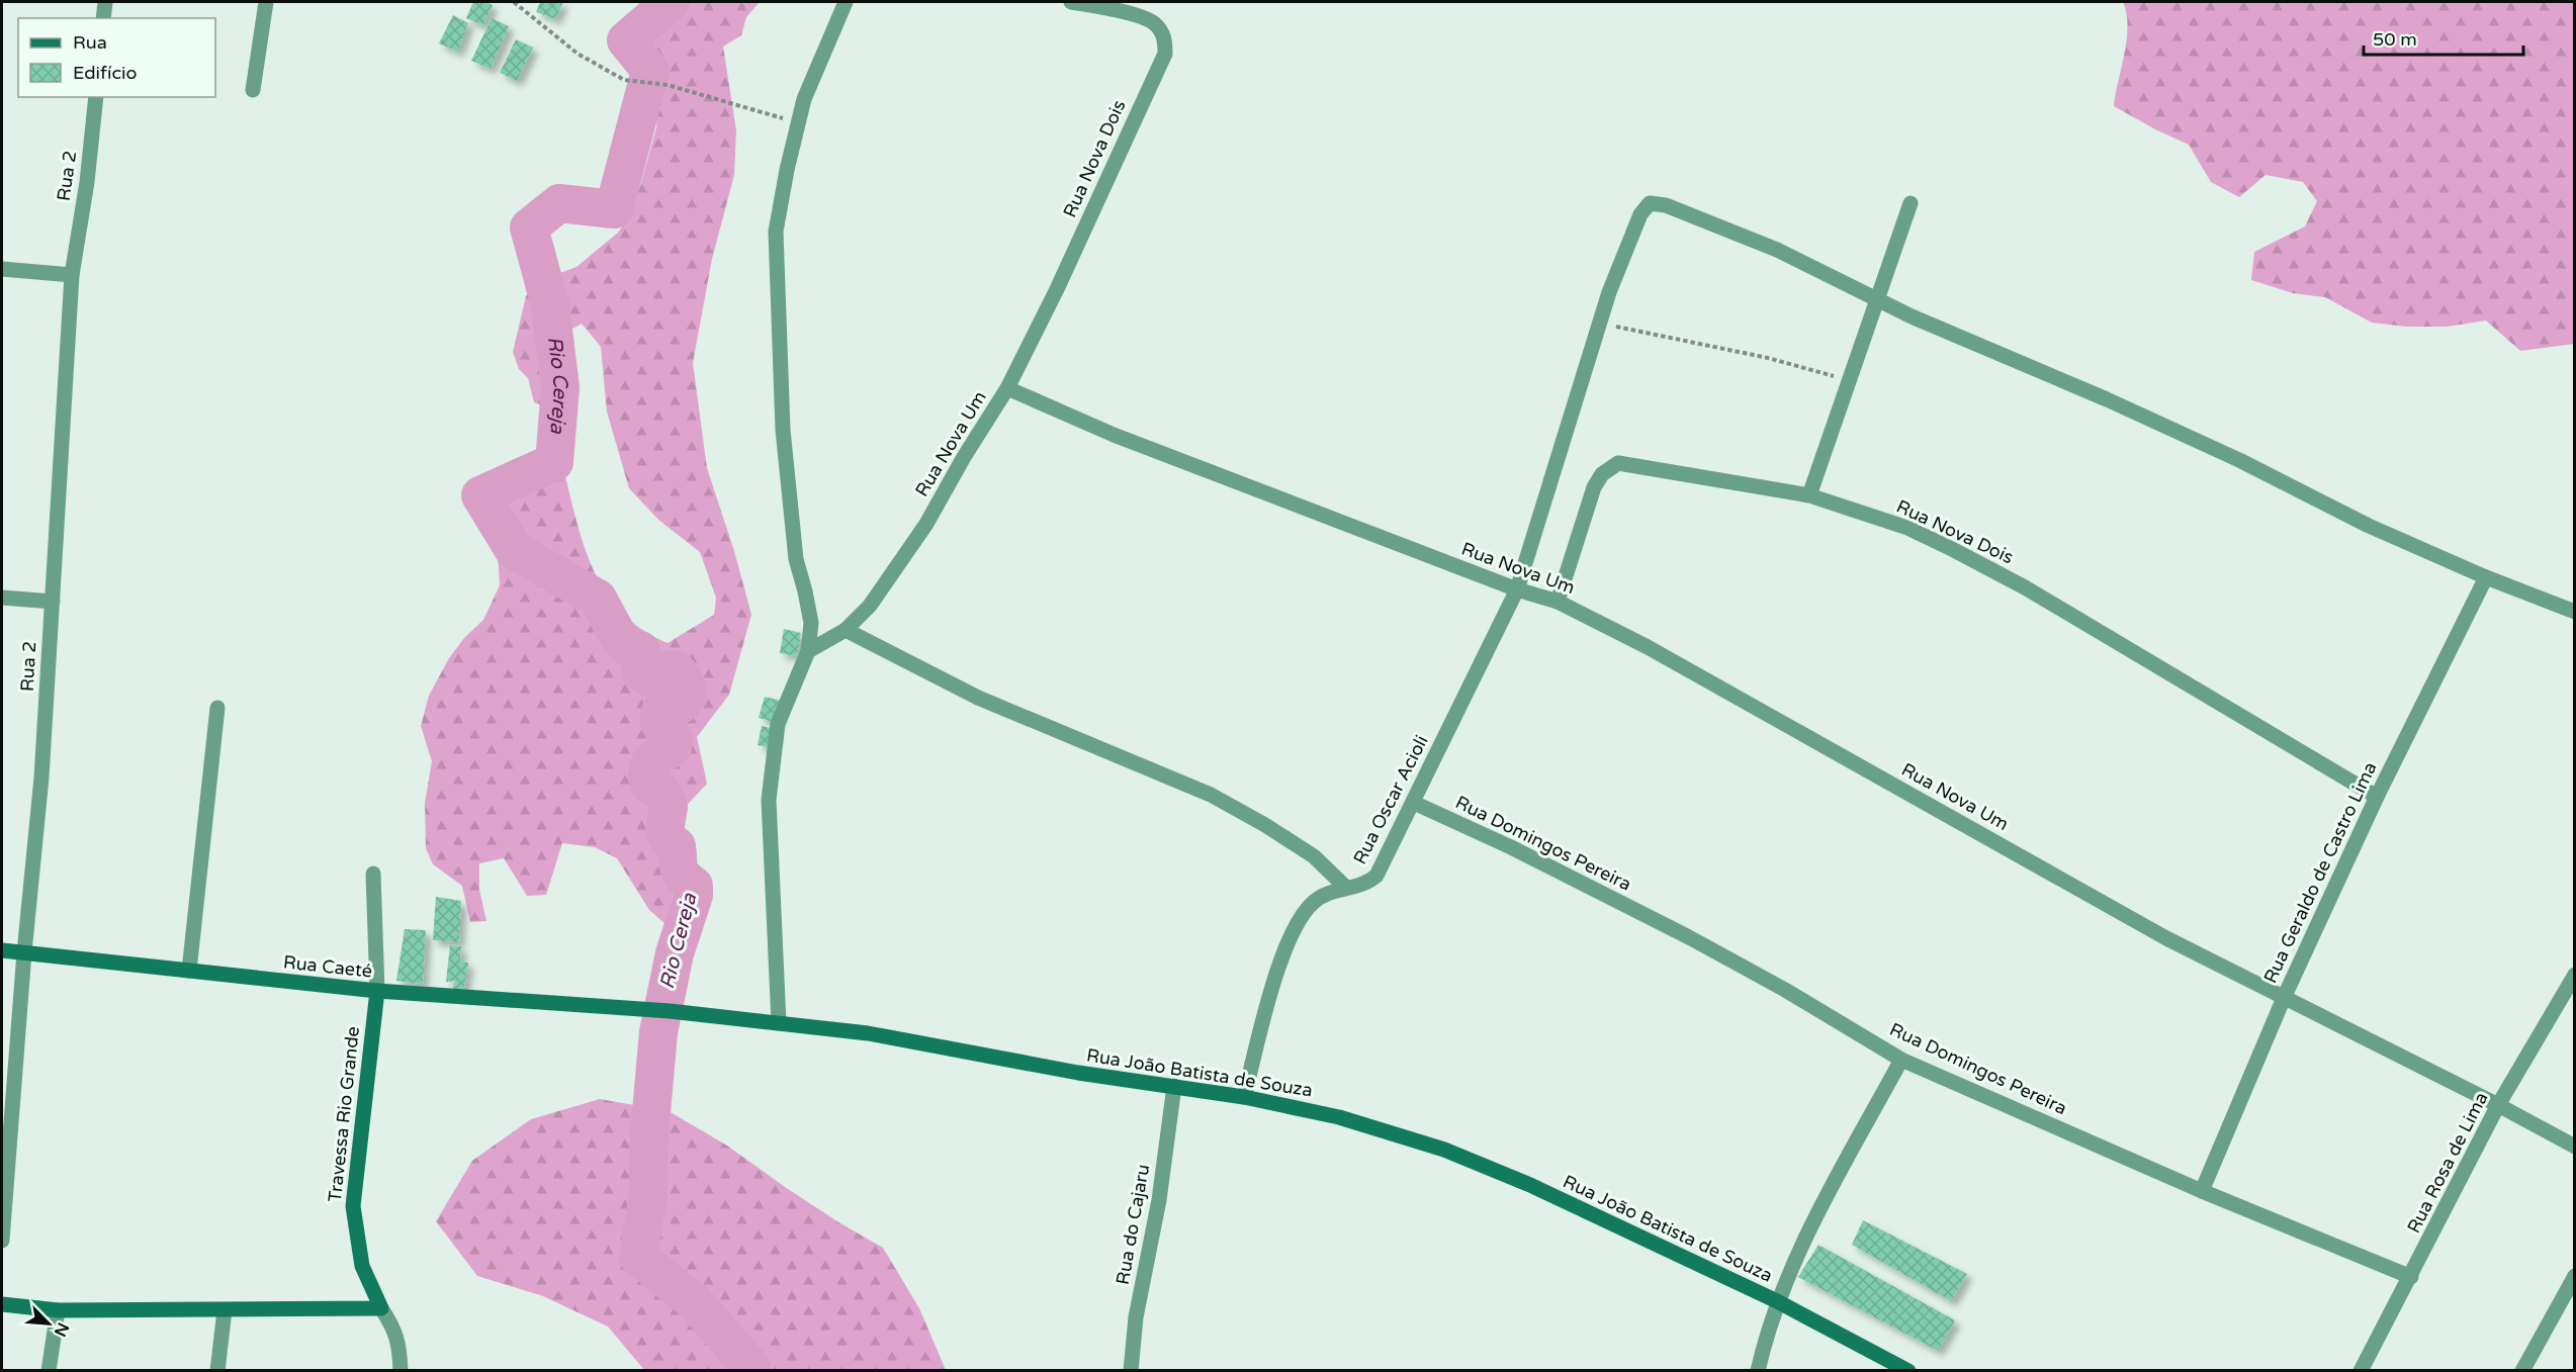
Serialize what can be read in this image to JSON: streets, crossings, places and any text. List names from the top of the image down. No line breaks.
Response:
{"streets":{"street":["Rua Nova Dois","Rua 2","Rua Nova Um","Rua Oscar Acioli","Rua Domingos Pereira","Rua Geraldo de Castro Lima","Rua Caeté","Rua João Batista de Souza","Travessa Rio Grande","Rua Rosa de Lima","Rua do Cajaru"]},"crossings":[["Rua Nova Dois","Rua Nova Um"],["Rua Nova Dois","Rua Geraldo de Castro Lima"],["Rua 2","Rua Caeté"],["Rua Nova Um","Rua Oscar Acioli"],["Rua Nova Um","Rua Geraldo de Castro Lima"],["Rua Nova Um","Rua Rosa de Lima"],["Rua Oscar Acioli","Rua Domingos Pereira"],["Rua Oscar Acioli","Rua João Batista de Souza"],["Rua Domingos Pereira","Rua Geraldo de Castro Lima"],["Rua Domingos Pereira","Rua Rosa de Lima"],["Rua Caeté","Rua João Batista de Souza"],["Rua Caeté","Travessa Rio Grande"],["Rua João Batista de Souza","Rua do Cajaru"]],"water":["Rio Cereja"],"legend":["Rua","Edifício"],"scale_bar":"50 m","north":"bottom right"}
